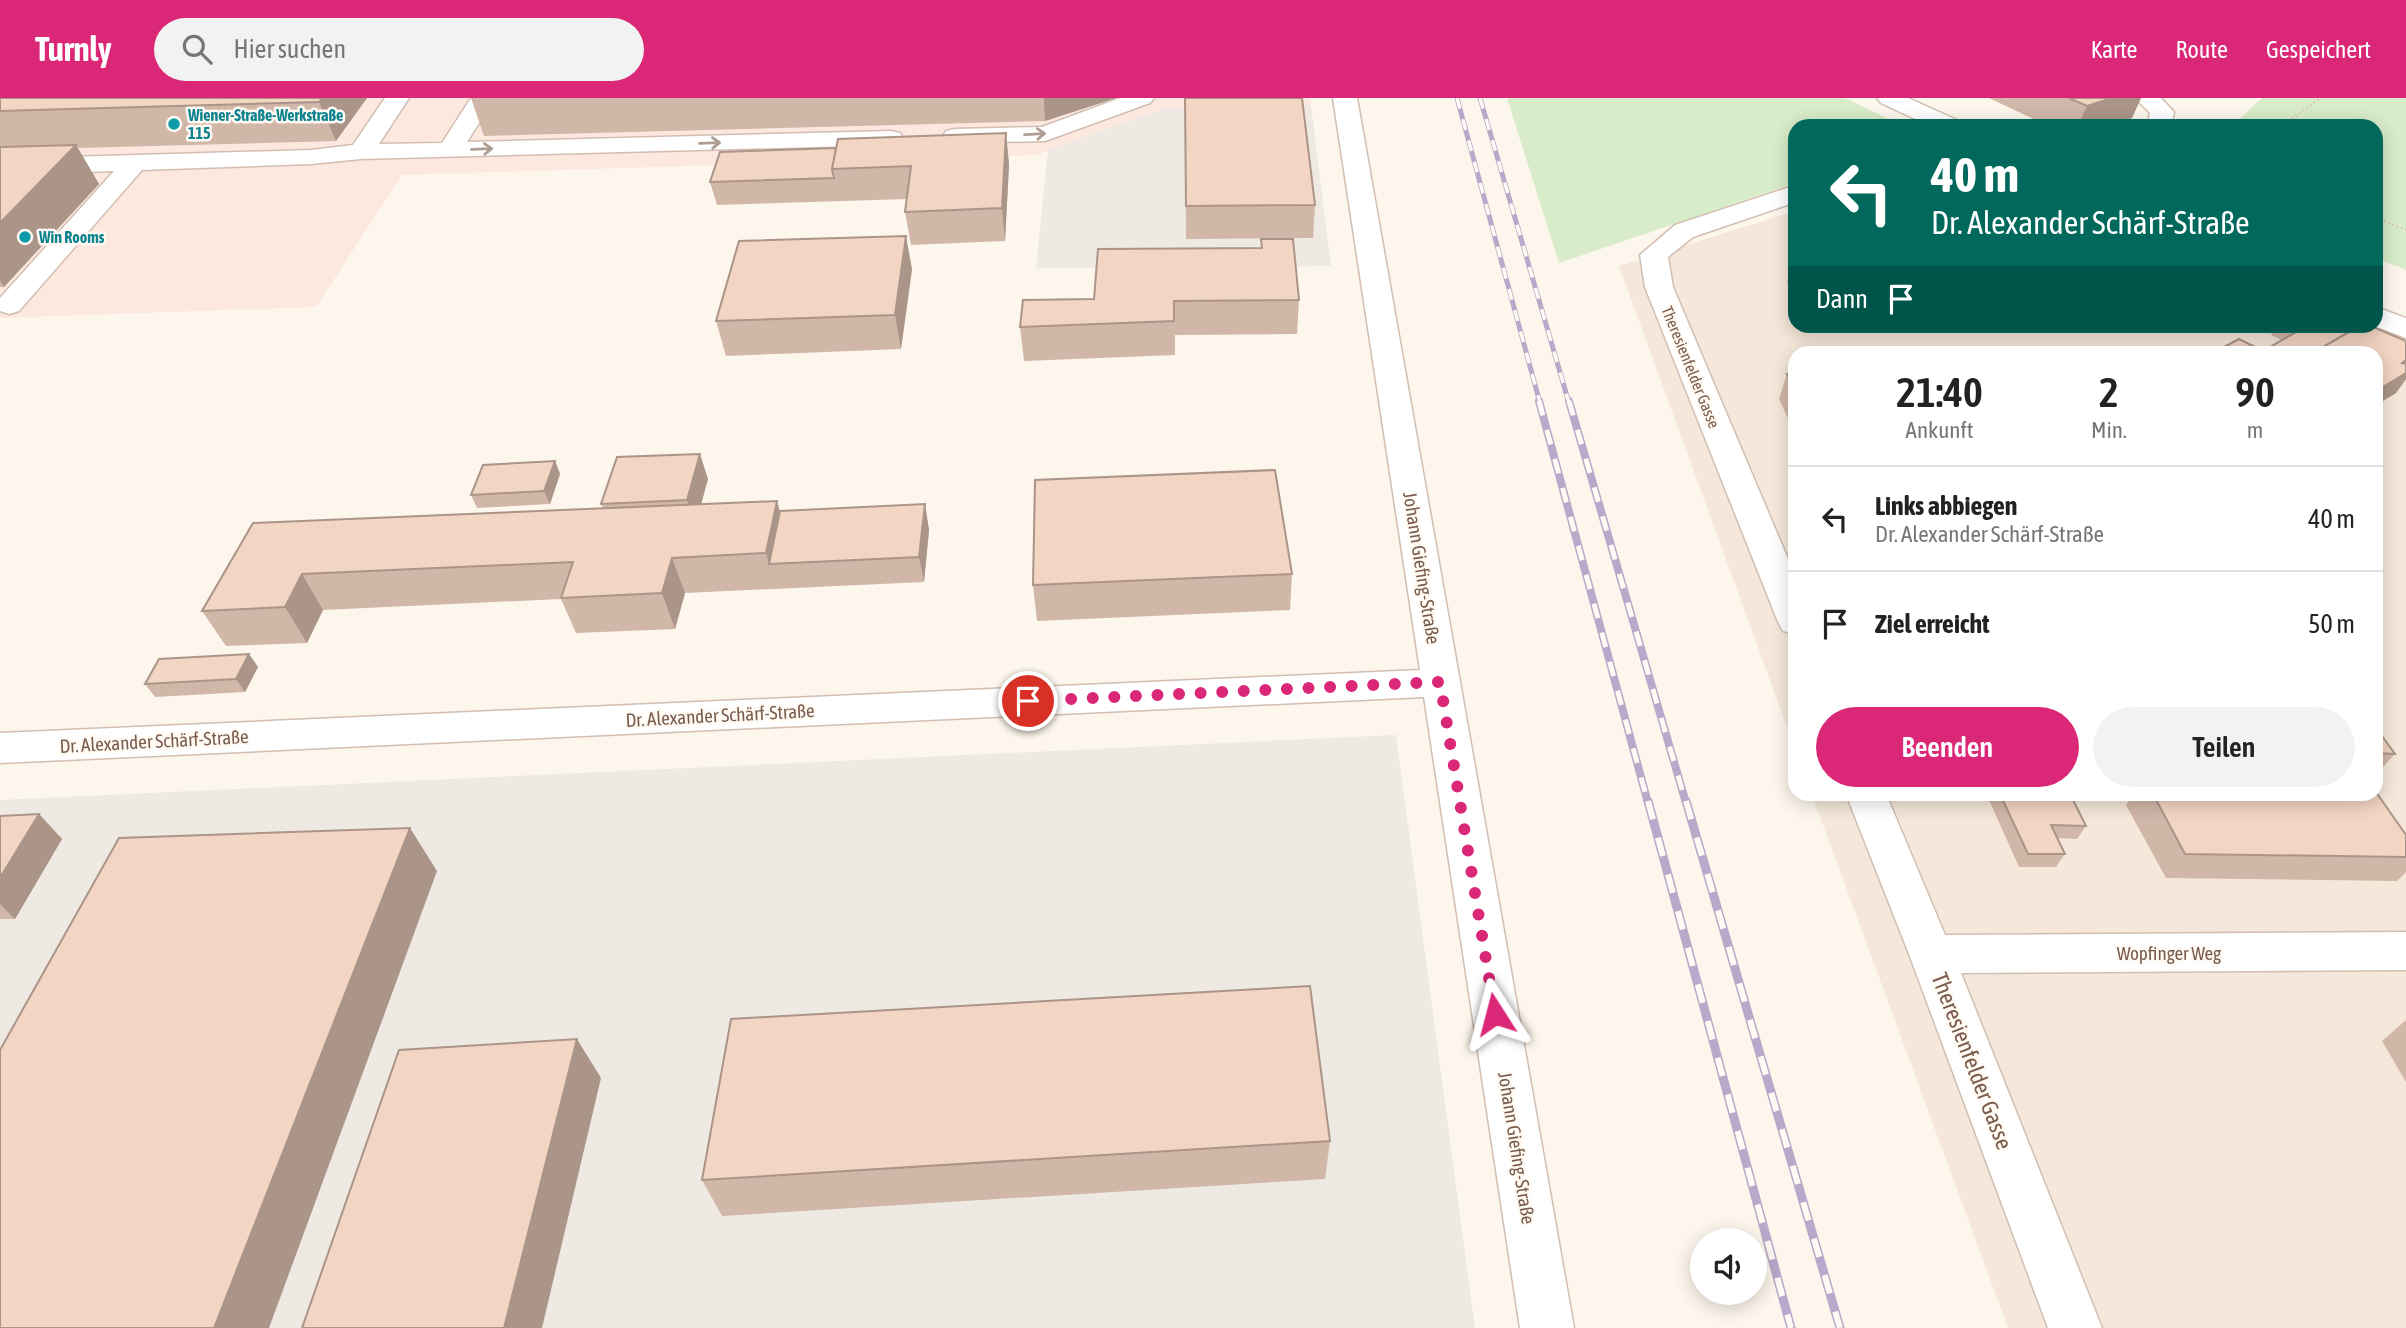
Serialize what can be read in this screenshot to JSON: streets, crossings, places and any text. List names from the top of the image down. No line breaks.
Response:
{"streets":{"street":["Theresienfelder Gasse","Johann Giefing-Straße","Dr. Alexander Schärf-Straße","Wopfinger Weg"]},"crossings":[["Theresienfelder Gasse","Wopfinger Weg"],["Johann Giefing-Straße","Dr. Alexander Schärf-Straße"]],"places":["Wiener-Straße-Werkstraße 115","Win Rooms"],"page":{"header":"Turnly","search":"Hier suchen","nav":["Karte","Route","Gespeichert"],"turn":["40 m","Dr. Alexander Schärf-Straße"],"then":"Dann","eta":["21:40","Ankunft","2","Min.","90","m"],"list":[{"name":"Links abbiegen","note":"Dr. Alexander Schärf-Straße","value":"40 m"},{"name":"Ziel erreicht","value":"50 m"}],"buttons":["Beenden","Teilen"]}}
